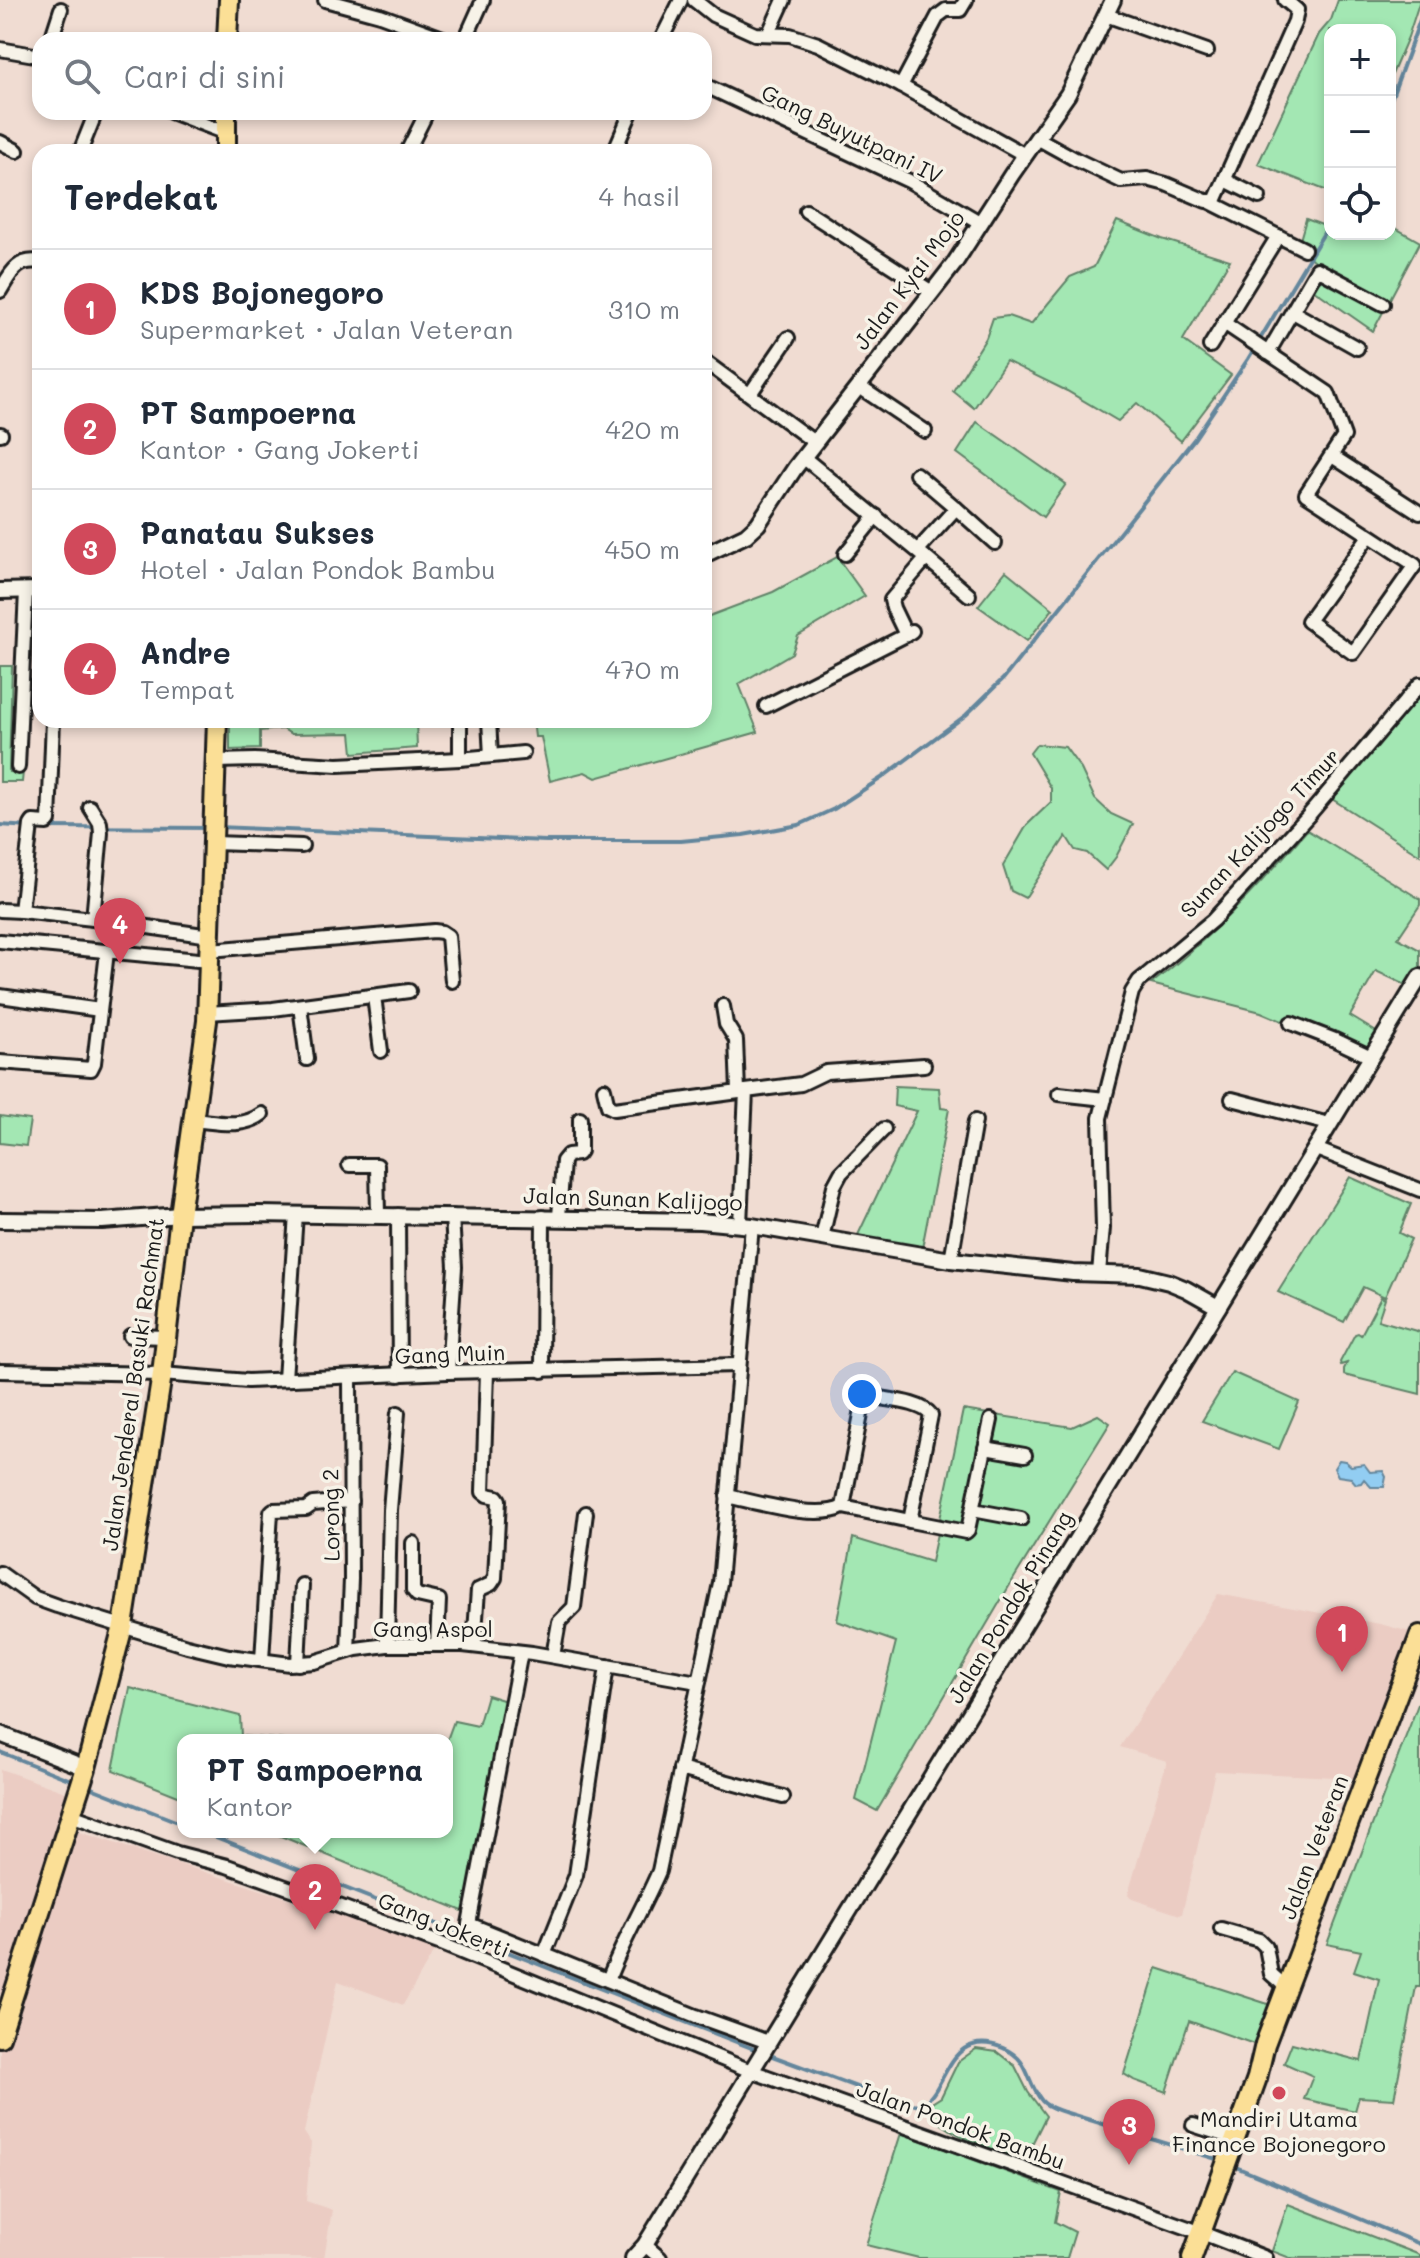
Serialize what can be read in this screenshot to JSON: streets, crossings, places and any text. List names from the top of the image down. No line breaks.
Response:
{"streets":{"main road":["Jalan Jenderal Basuki Rachmat","Jalan Veteran"],"street":["Gang Buyutpani IV","Jalan Kyai Mojo","Sunan Kalijogo Timur","Jalan Sunan Kalijogo","Gang Muin","Lorong 2","Jalan Pondok Pinang","Gang Aspol","Gang Jokerti","Jalan Pondok Bambu"]},"crossings":[["Gang Buyutpani IV","Jalan Kyai Mojo"],["Sunan Kalijogo Timur","Jalan Sunan Kalijogo"],["Jalan Sunan Kalijogo","Jalan Jenderal Basuki Rachmat"],["Jalan Sunan Kalijogo","Jalan Pondok Pinang"],["Gang Muin","Jalan Jenderal Basuki Rachmat"],["Gang Muin","Lorong 2"],["Jalan Jenderal Basuki Rachmat","Gang Aspol"],["Jalan Jenderal Basuki Rachmat","Gang Jokerti"],["Lorong 2","Gang Aspol"],["Jalan Pondok Pinang","Gang Jokerti"],["Jalan Pondok Pinang","Jalan Pondok Bambu"],["Jalan Veteran","Jalan Pondok Bambu"],["Gang Jokerti","Jalan Pondok Bambu"]],"places":["Mandiri Utama Finance Bojonegoro"],"page":{"map_buttons":["+","−"],"search":"Cari di sini","heading":["Terdekat","4 hasil"],"list":[{"mark":"1","name":"KDS Bojonegoro","note":"Supermarket · Jalan Veteran","value":"310 m"},{"mark":"2","name":"PT Sampoerna","note":"Kantor · Gang Jokerti","value":"420 m"},{"mark":"3","name":"Panatau Sukses","note":"Hotel · Jalan Pondok Bambu","value":"450 m"},{"mark":"4","name":"Andre","note":"Tempat","value":"470 m"}],"pins":["4","1","2","3"],"popup":["PT Sampoerna","Kantor"]}}
